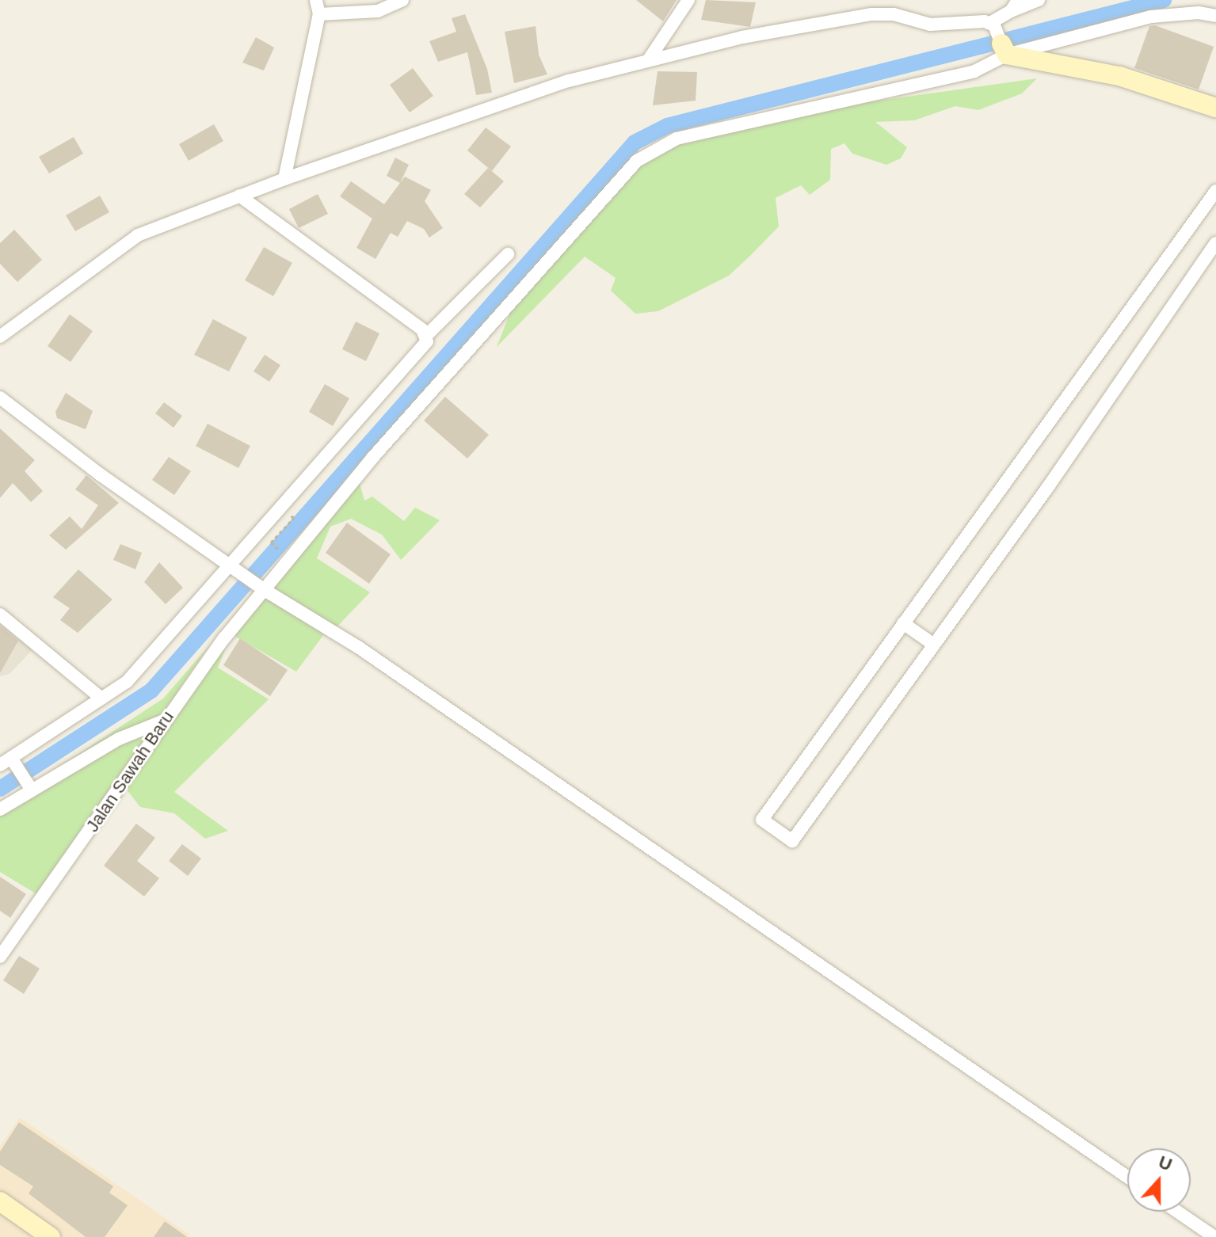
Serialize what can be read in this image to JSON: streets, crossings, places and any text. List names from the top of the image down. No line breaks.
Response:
{"streets":{"street":["Jalan Sawah Baru"]},"north":"top"}
